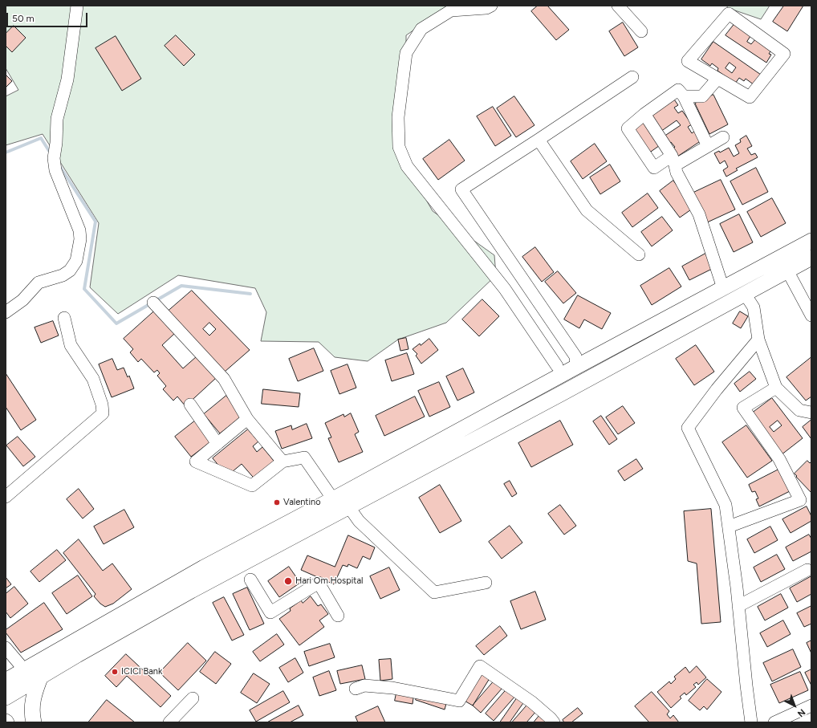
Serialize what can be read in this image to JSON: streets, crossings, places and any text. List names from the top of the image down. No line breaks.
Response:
{"places":["Valentino","Hari Om Hospital","ICICI Bank"],"scale_bar":"50 m","north":"bottom right"}
